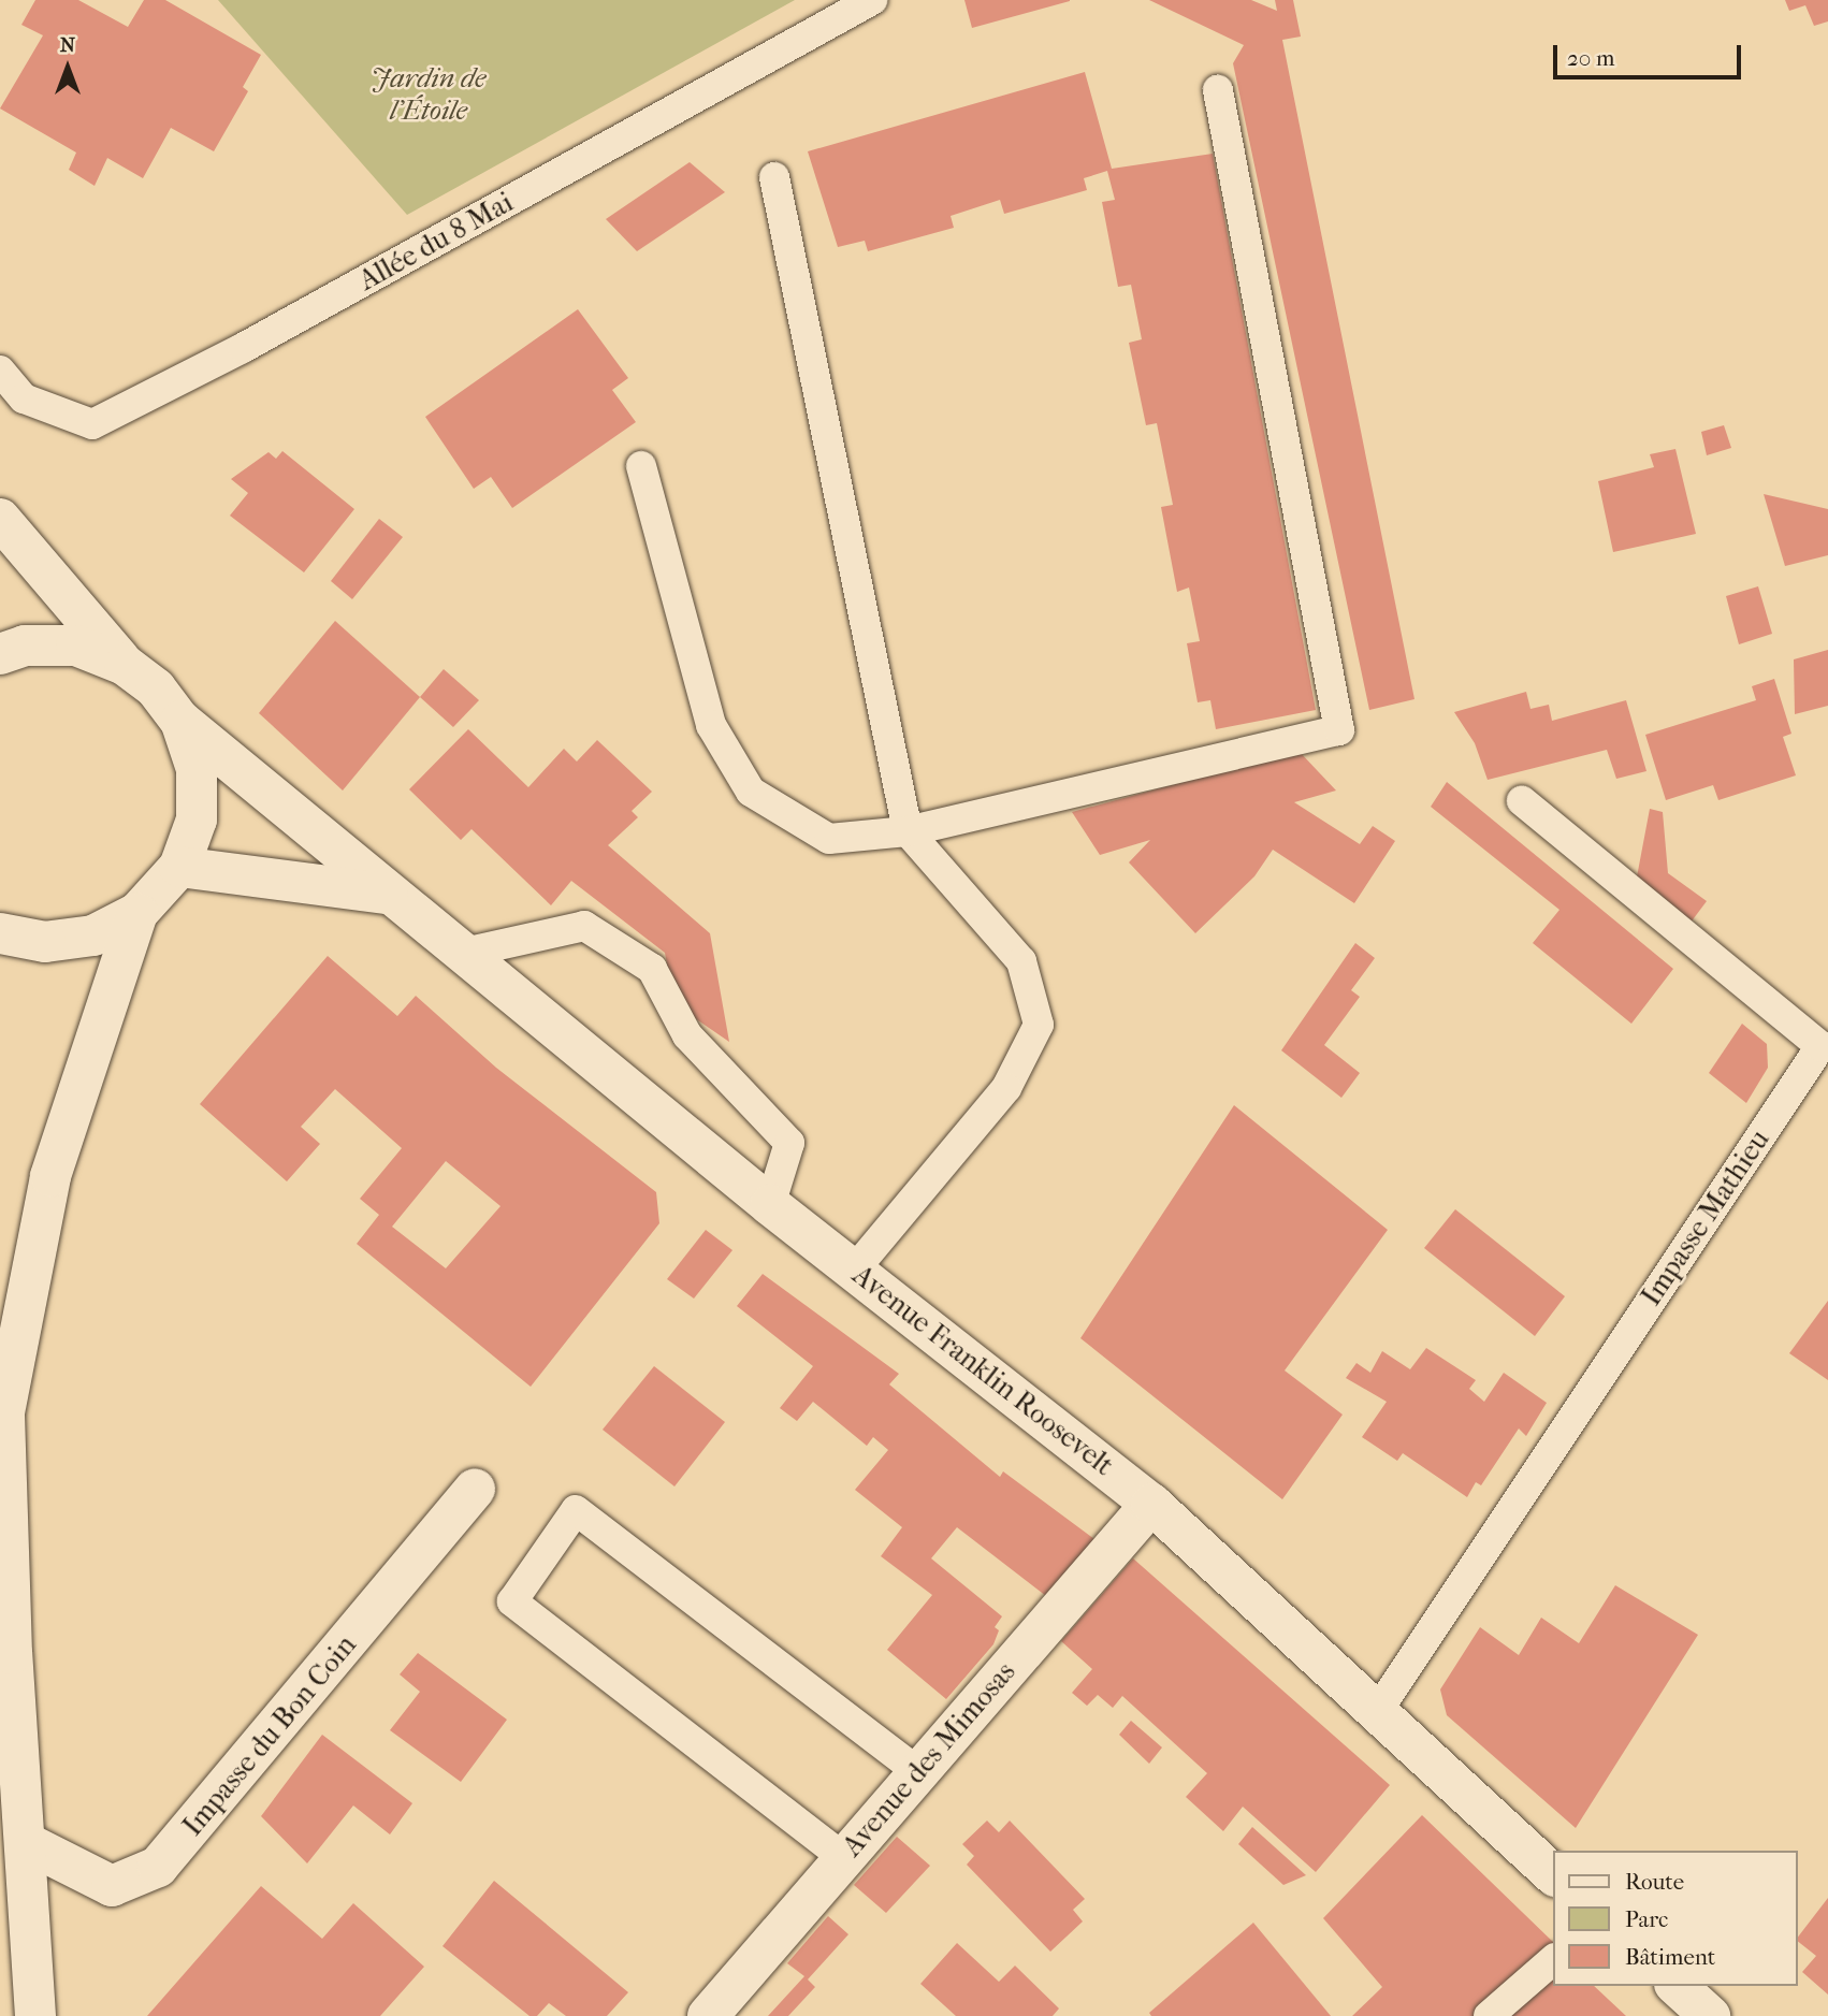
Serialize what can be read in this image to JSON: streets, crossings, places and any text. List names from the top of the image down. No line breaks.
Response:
{"streets":{"street":["Avenue Franklin Roosevelt","Impasse du Bon Coin","Avenue des Mimosas"],"lane":["Allée du 8 Mai","Impasse Mathieu"]},"crossings":[["Impasse Mathieu","Avenue Franklin Roosevelt"],["Avenue Franklin Roosevelt","Avenue des Mimosas"]],"parks":["Jardin de l'Étoile"],"legend":["Route","Parc","Bâtiment"],"scale_bar":"20 m","north":"top"}
